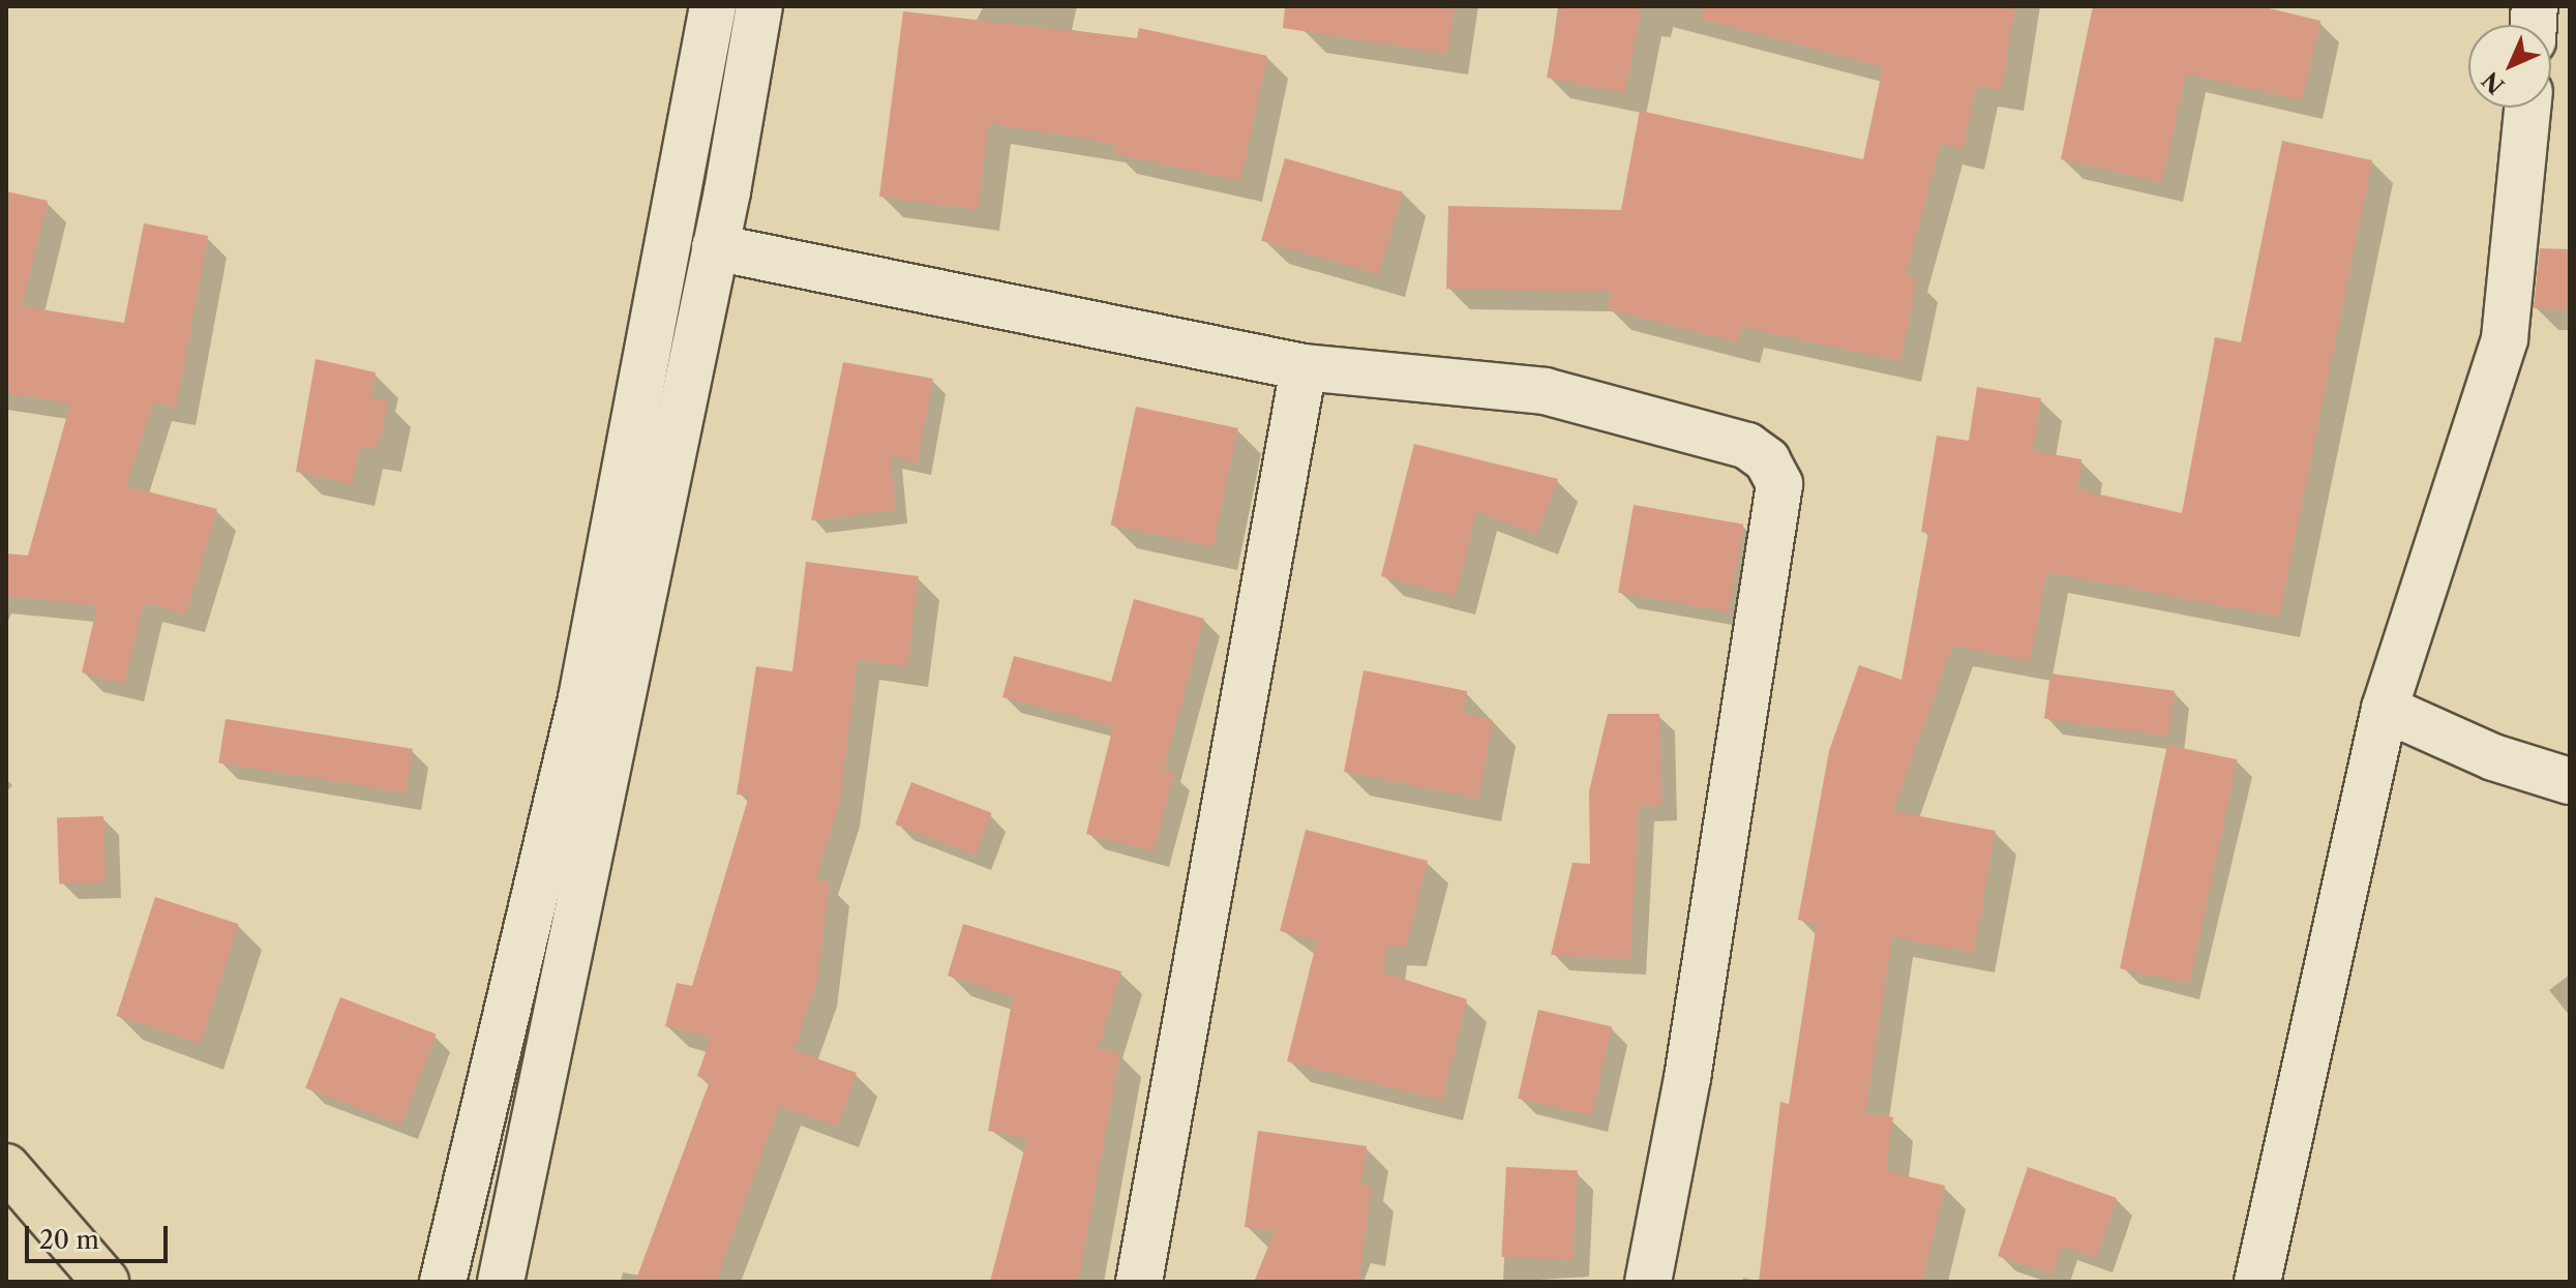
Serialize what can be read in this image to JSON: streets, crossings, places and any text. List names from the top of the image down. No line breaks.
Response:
{"scale_bar":"20 m","north":"bottom left"}
